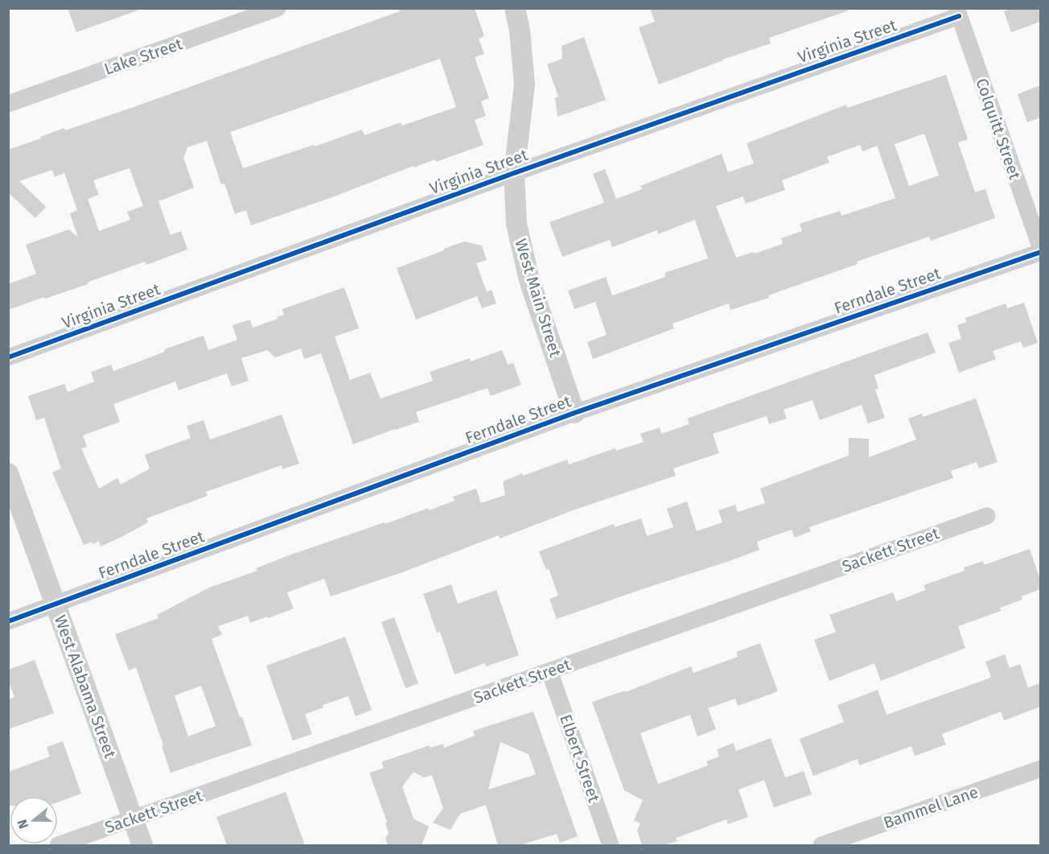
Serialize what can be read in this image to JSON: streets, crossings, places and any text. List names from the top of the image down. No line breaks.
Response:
{"streets":{"street":["Virginia Street","Lake Street","Colquitt Street","Ferndale Street","West Main Street","Sackett Street","West Alabama Street","Elbert Street","Bammel Lane"]},"crossings":[["Virginia Street","Colquitt Street"],["Virginia Street","West Main Street"],["Colquitt Street","Ferndale Street"],["Ferndale Street","West Main Street"],["Ferndale Street","West Alabama Street"],["Sackett Street","West Alabama Street"],["Sackett Street","Elbert Street"]],"north":"left"}
